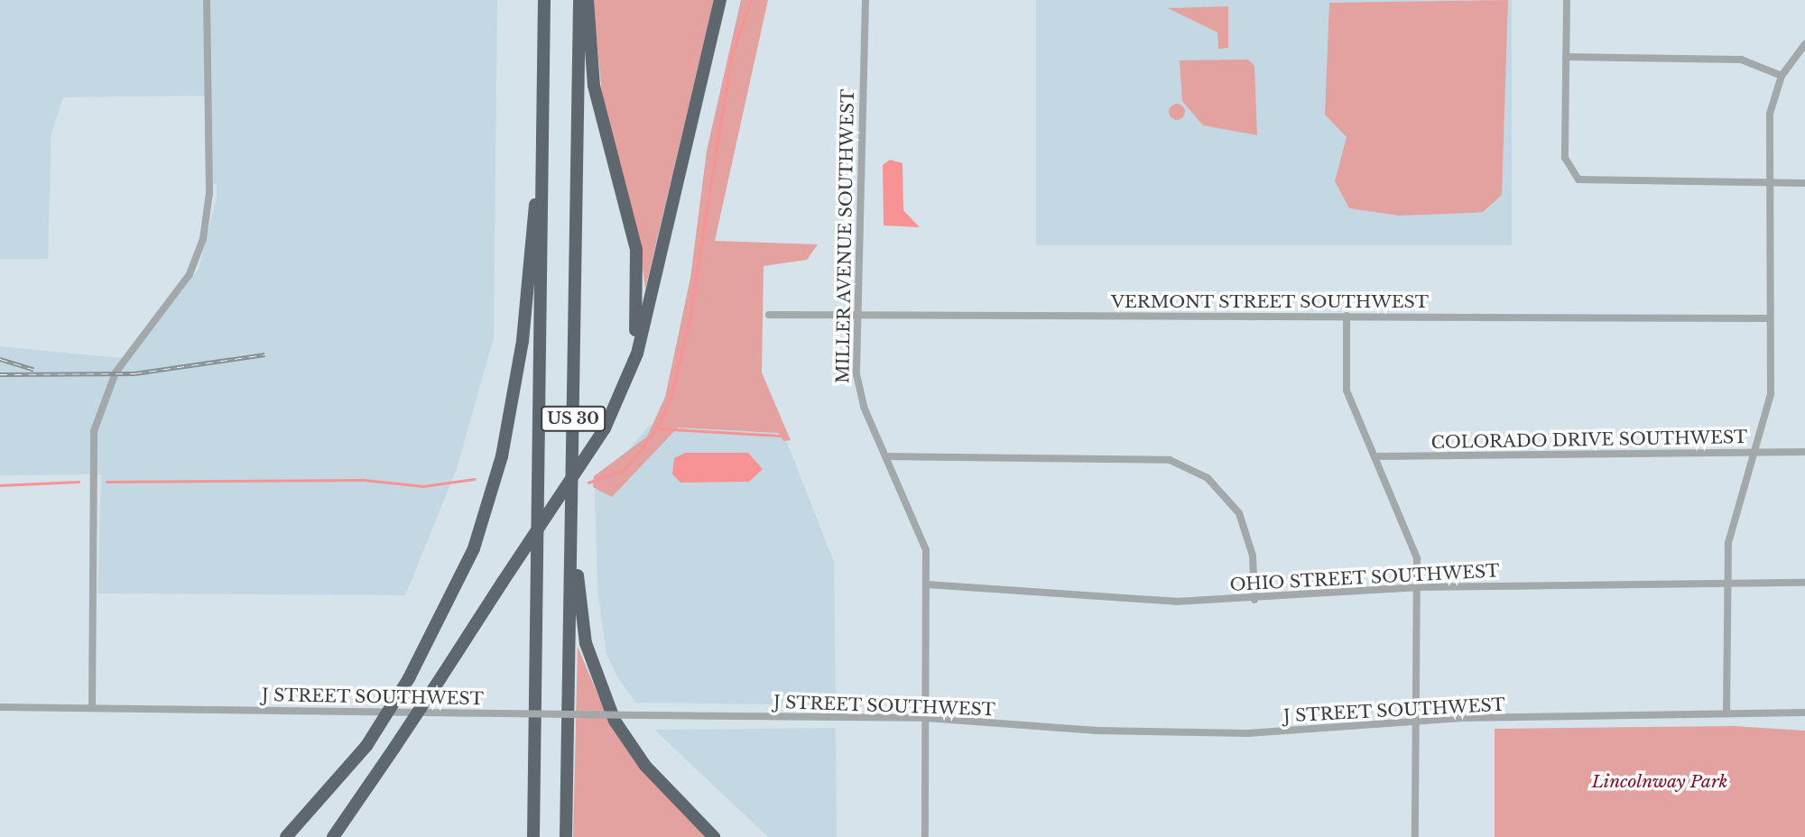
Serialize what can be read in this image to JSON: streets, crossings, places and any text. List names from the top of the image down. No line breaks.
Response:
{"streets":{"highway":["US 30"],"street":["MILLER AVENUE SOUTHWEST","VERMONT STREET SOUTHWEST","COLORADO DRIVE SOUTHWEST","OHIO STREET SOUTHWEST","J STREET SOUTHWEST"]},"crossings":[["MILLER AVENUE SOUTHWEST","VERMONT STREET SOUTHWEST"],["MILLER AVENUE SOUTHWEST","OHIO STREET SOUTHWEST"],["MILLER AVENUE SOUTHWEST","J STREET SOUTHWEST"]],"parks":["Lincolnway Park"]}
